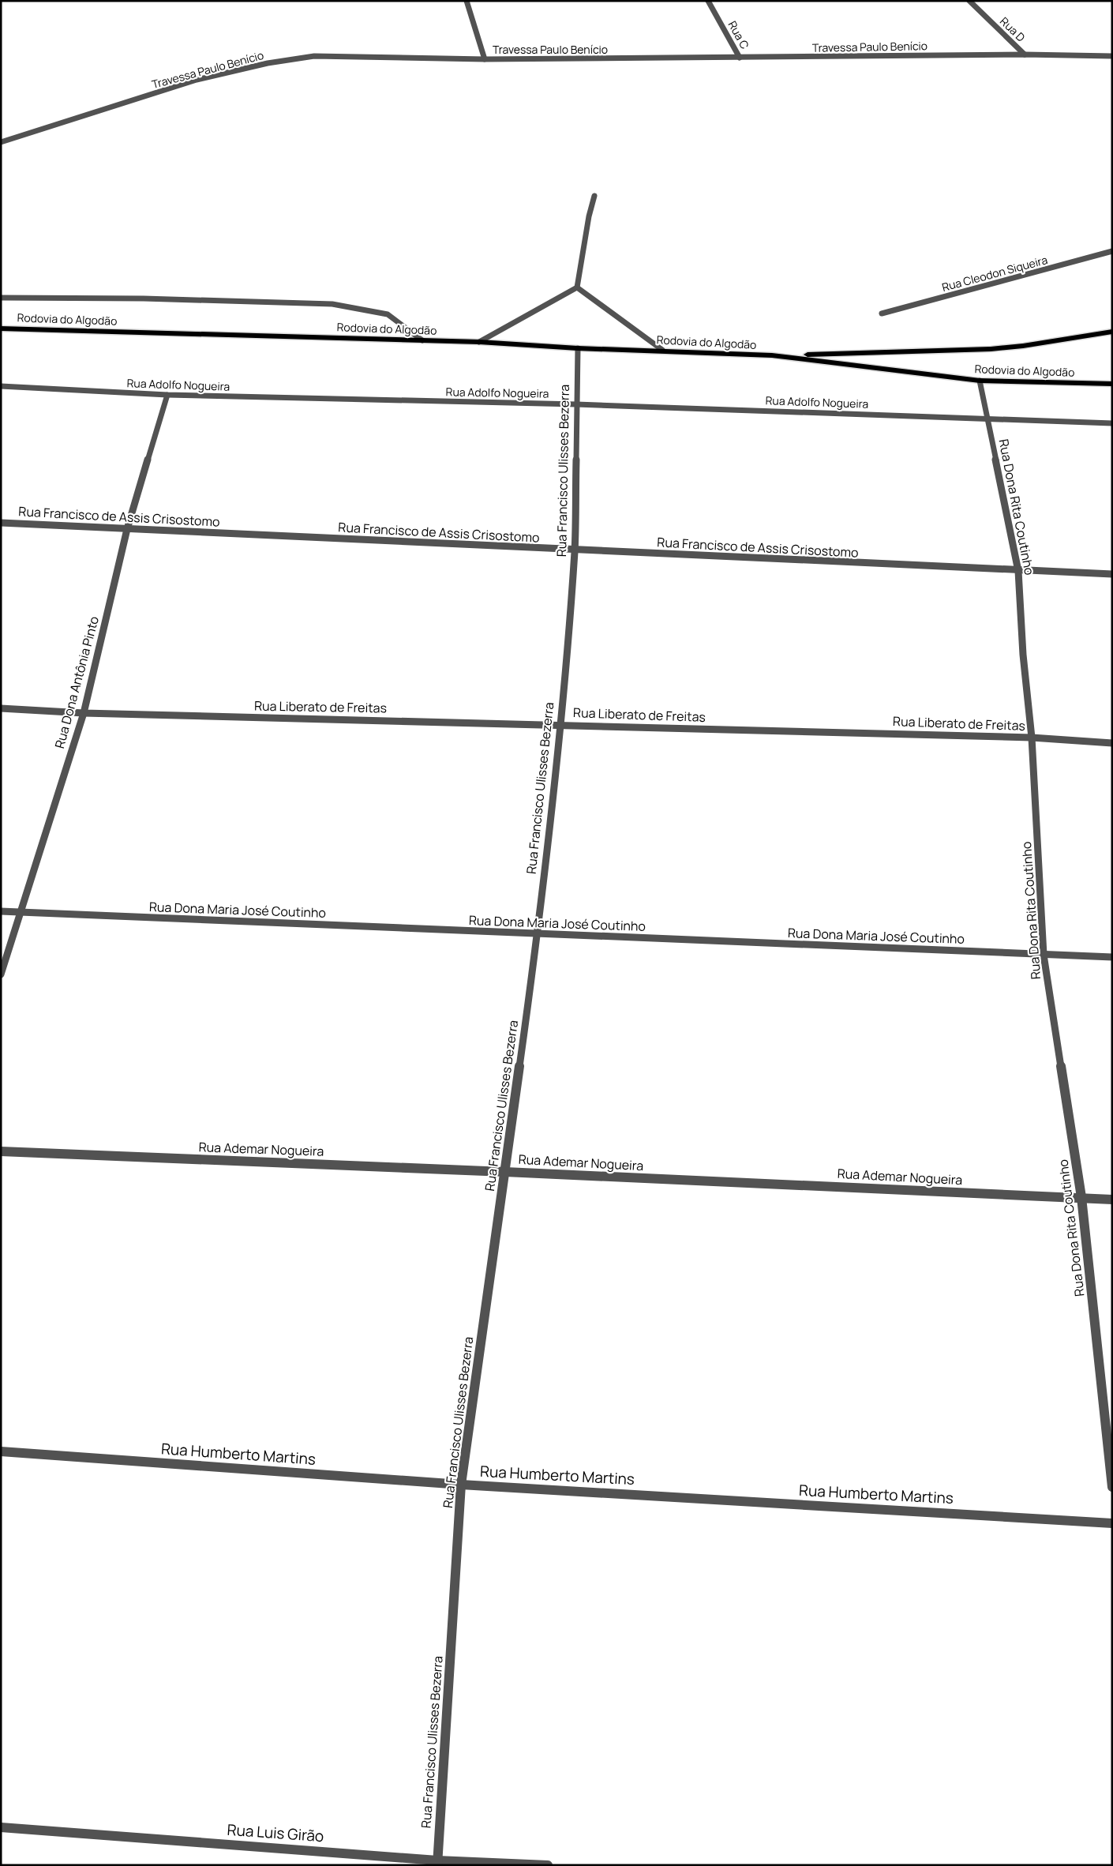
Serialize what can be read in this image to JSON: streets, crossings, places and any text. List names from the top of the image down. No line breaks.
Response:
{"streets":{"main road":["Rodovia do Algodão"],"street":["Rua D","Rua C","Travessa Paulo Benício","Rua Cleodon Siqueira","Rua Adolfo Nogueira","Rua Francisco Ulisses Bezerra","Rua Dona Rita Coutinho","Rua Francisco de Assis Crisostomo","Rua Dona Antônia Pinto","Rua Liberato de Freitas","Rua Dona Maria José Coutinho","Rua Ademar Nogueira","Rua Humberto Martins","Rua Luis Girão"]},"crossings":[["Rua D","Travessa Paulo Benício"],["Rua C","Travessa Paulo Benício"],["Rodovia do Algodão","Rua Francisco Ulisses Bezerra"],["Rodovia do Algodão","Rua Dona Rita Coutinho"],["Rua Adolfo Nogueira","Rua Francisco Ulisses Bezerra"],["Rua Adolfo Nogueira","Rua Dona Rita Coutinho"],["Rua Adolfo Nogueira","Rua Dona Antônia Pinto"],["Rua Francisco Ulisses Bezerra","Rua Francisco de Assis Crisostomo"],["Rua Francisco Ulisses Bezerra","Rua Liberato de Freitas"],["Rua Francisco Ulisses Bezerra","Rua Dona Maria José Coutinho"],["Rua Francisco Ulisses Bezerra","Rua Ademar Nogueira"],["Rua Francisco Ulisses Bezerra","Rua Humberto Martins"],["Rua Francisco Ulisses Bezerra","Rua Luis Girão"],["Rua Dona Rita Coutinho","Rua Francisco de Assis Crisostomo"],["Rua Dona Rita Coutinho","Rua Liberato de Freitas"],["Rua Dona Rita Coutinho","Rua Dona Maria José Coutinho"],["Rua Dona Rita Coutinho","Rua Ademar Nogueira"],["Rua Francisco de Assis Crisostomo","Rua Dona Antônia Pinto"],["Rua Dona Antônia Pinto","Rua Liberato de Freitas"],["Rua Dona Antônia Pinto","Rua Dona Maria José Coutinho"]]}
